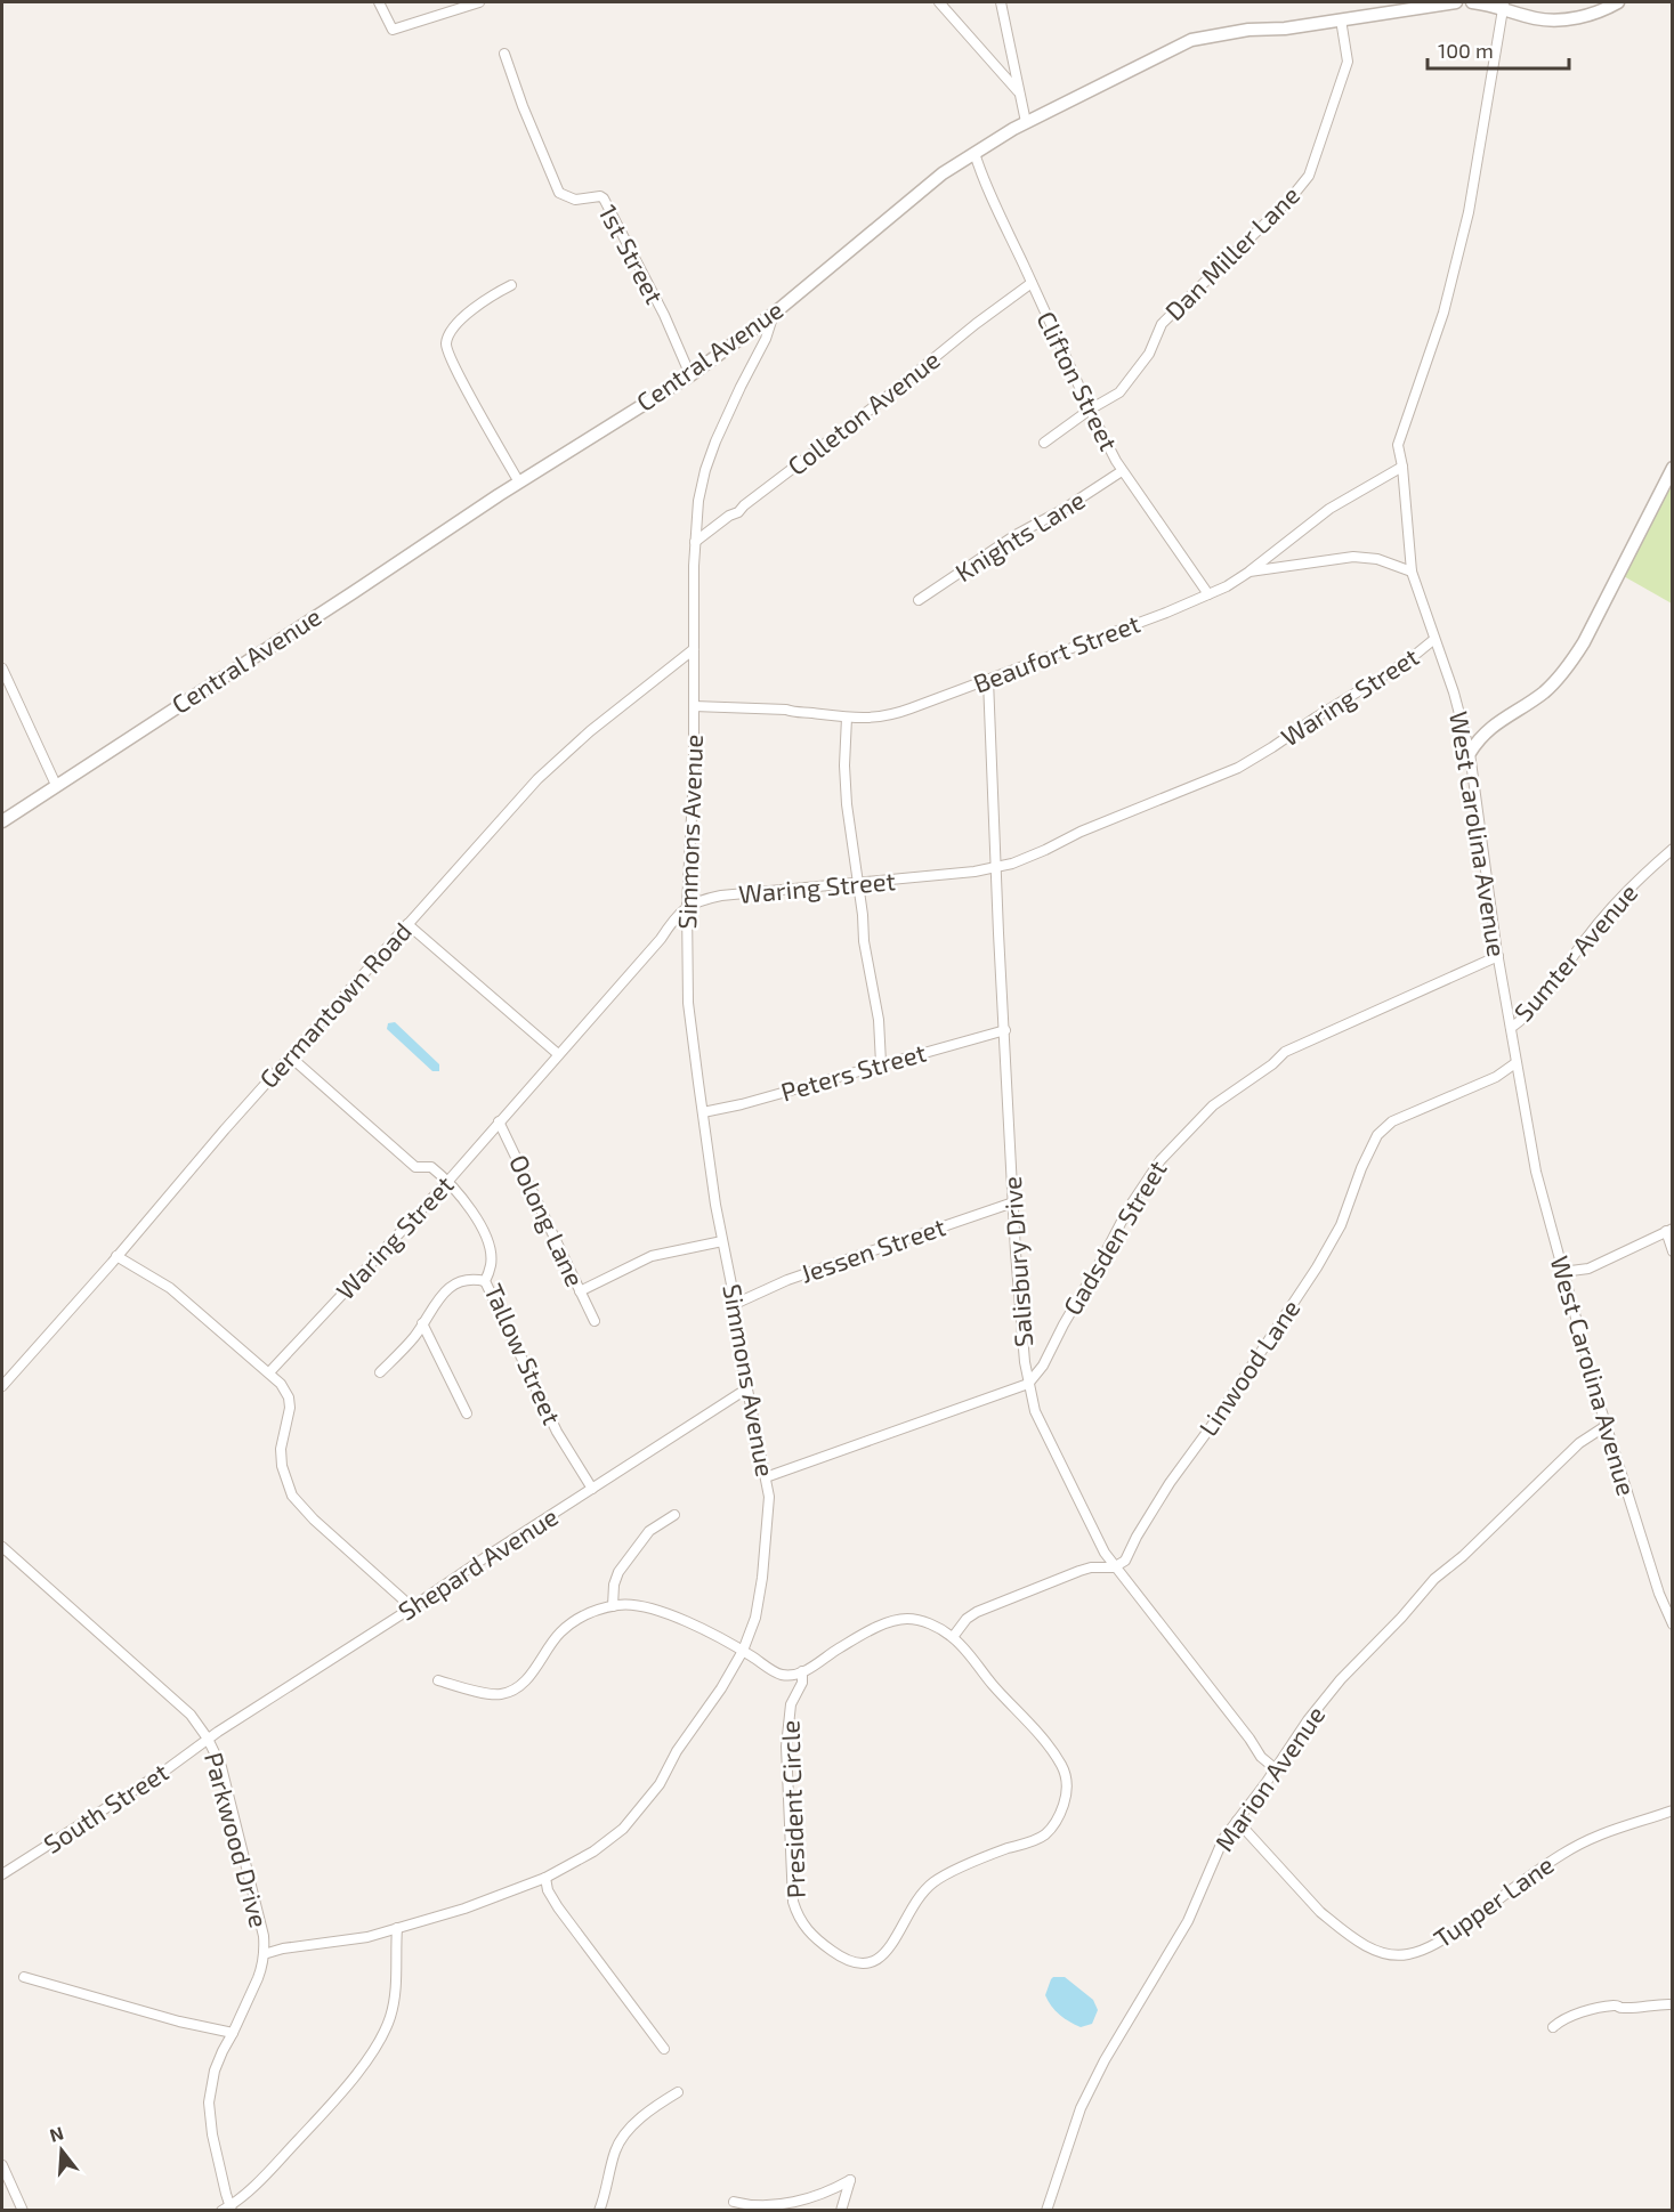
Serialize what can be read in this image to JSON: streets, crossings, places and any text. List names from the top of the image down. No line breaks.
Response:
{"streets":{"street":["Dan Miller Lane","1st Street","Central Avenue","Clifton Street","Colleton Avenue","Knights Lane","Beaufort Street","Waring Street","Simmons Avenue","West Carolina Avenue","Sumter Avenue","Germantown Road","Peters Street","Oolong Lane","Gadsden Street","Jessen Street","Salisbury Drive","Tallow Street","Linwood Lane","Shepard Avenue","Marion Avenue","South Street","President Circle","Parkwood Drive","Tupper Lane"]},"crossings":[["Dan Miller Lane","Central Avenue"],["Dan Miller Lane","Clifton Street"],["1st Street","Central Avenue"],["Central Avenue","Clifton Street"],["Central Avenue","Simmons Avenue"],["Clifton Street","Colleton Avenue"],["Clifton Street","Knights Lane"],["Clifton Street","Beaufort Street"],["Colleton Avenue","Simmons Avenue"],["Beaufort Street","Simmons Avenue"],["Beaufort Street","West Carolina Avenue"],["Beaufort Street","Salisbury Drive"],["Waring Street","Simmons Avenue"],["Waring Street","West Carolina Avenue"],["Waring Street","Oolong Lane"],["Waring Street","Salisbury Drive"],["Waring Street","Tallow Street"],["Simmons Avenue","Germantown Road"],["Simmons Avenue","Peters Street"],["Simmons Avenue","Jessen Street"],["Simmons Avenue","Shepard Avenue"],["Simmons Avenue","Parkwood Drive"],["West Carolina Avenue","Sumter Avenue"],["West Carolina Avenue","Gadsden Street"],["West Carolina Avenue","Linwood Lane"],["West Carolina Avenue","Marion Avenue"],["Peters Street","Salisbury Drive"],["Gadsden Street","Salisbury Drive"],["Jessen Street","Salisbury Drive"],["Salisbury Drive","Linwood Lane"],["Salisbury Drive","Marion Avenue"],["Tallow Street","Shepard Avenue"],["Shepard Avenue","South Street"],["Shepard Avenue","Parkwood Drive"],["Marion Avenue","Tupper Lane"],["South Street","Parkwood Drive"]],"scale_bar":"100 m","north":"top"}
